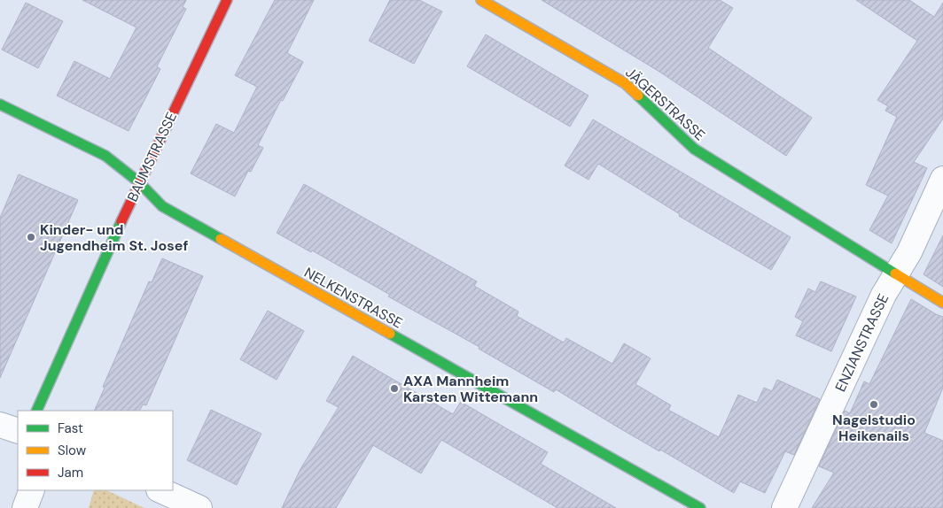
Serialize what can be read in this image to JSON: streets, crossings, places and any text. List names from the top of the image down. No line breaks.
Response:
{"streets":{"street":["JÄGERSTRASSE","BAUMSTRASSE","NELKENSTRASSE","ENZIANSTRASSE"]},"crossings":[["JÄGERSTRASSE","ENZIANSTRASSE"],["BAUMSTRASSE","NELKENSTRASSE"]],"places":["Kinder- und Jugendheim St. Josef","AXA Mannheim Karsten Wittemann","Nagelstudio Heikenails"],"legend":["Fast","Slow","Jam"]}
